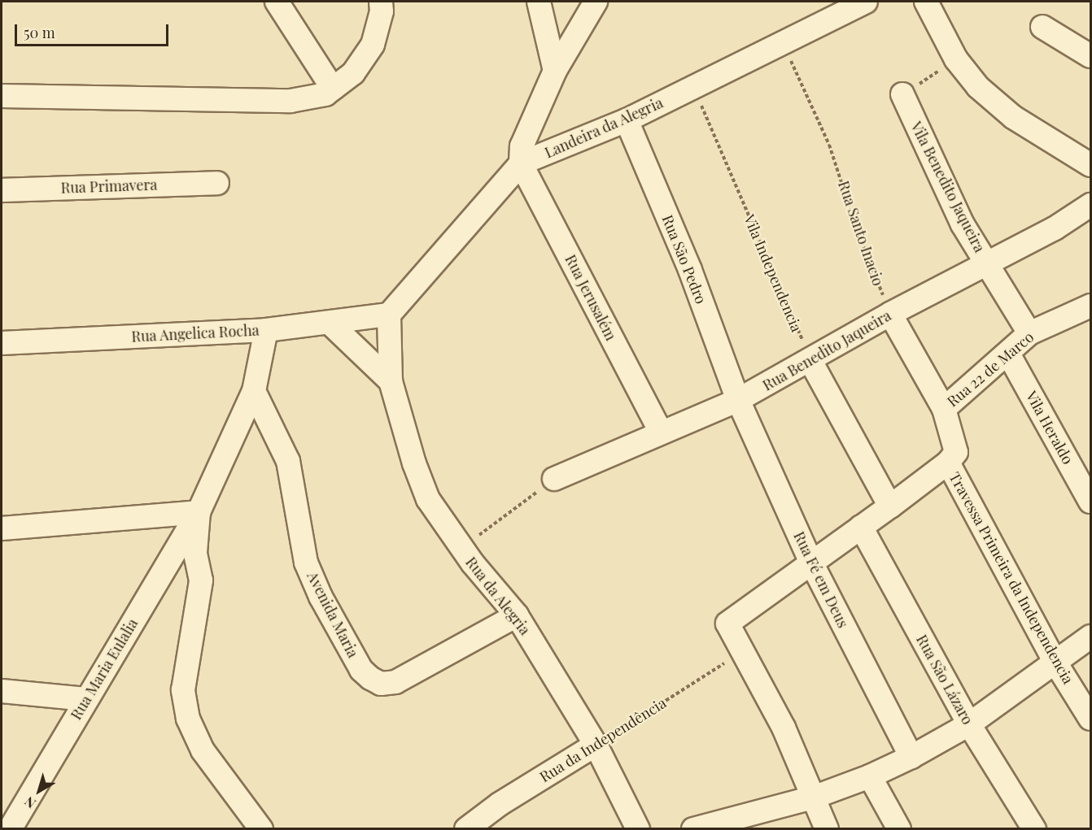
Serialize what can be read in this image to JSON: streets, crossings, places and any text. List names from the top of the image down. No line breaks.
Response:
{"streets":{"street":["Landeira da Alegria","Rua Primavera","Vila Benedito Jaqueira","Rua São Pedro","Rua Jerusalém","Rua Angelica Rocha","Rua Benedito Jaqueira","Rua 22 de Marco","Vila Heraldo","Travessa Primeira da Independencia","Rua Fé em Deus","Rua da Alegria","Avenida Maria","Rua Maria Eulalia","Rua São Lázaro","Rua da Independência"],"path":["Rua Santo Inacio","Vila Independencia"]},"crossings":[["Landeira da Alegria","Rua Santo Inacio"],["Landeira da Alegria","Rua São Pedro"],["Landeira da Alegria","Vila Independencia"],["Landeira da Alegria","Rua Jerusalém"],["Landeira da Alegria","Rua Angelica Rocha"],["Landeira da Alegria","Rua da Alegria"],["Vila Benedito Jaqueira","Rua Benedito Jaqueira"],["Vila Benedito Jaqueira","Rua 22 de Marco"],["Rua Santo Inacio","Rua Benedito Jaqueira"],["Rua São Pedro","Rua Benedito Jaqueira"],["Rua São Pedro","Rua Fé em Deus"],["Vila Independencia","Rua Benedito Jaqueira"],["Rua Jerusalém","Rua Benedito Jaqueira"],["Rua Angelica Rocha","Rua da Alegria"],["Rua Benedito Jaqueira","Rua Fé em Deus"],["Rua 22 de Marco","Vila Heraldo"],["Rua da Alegria","Avenida Maria"],["Rua da Alegria","Rua da Independência"]],"scale_bar":"50 m","north":"bottom left"}
